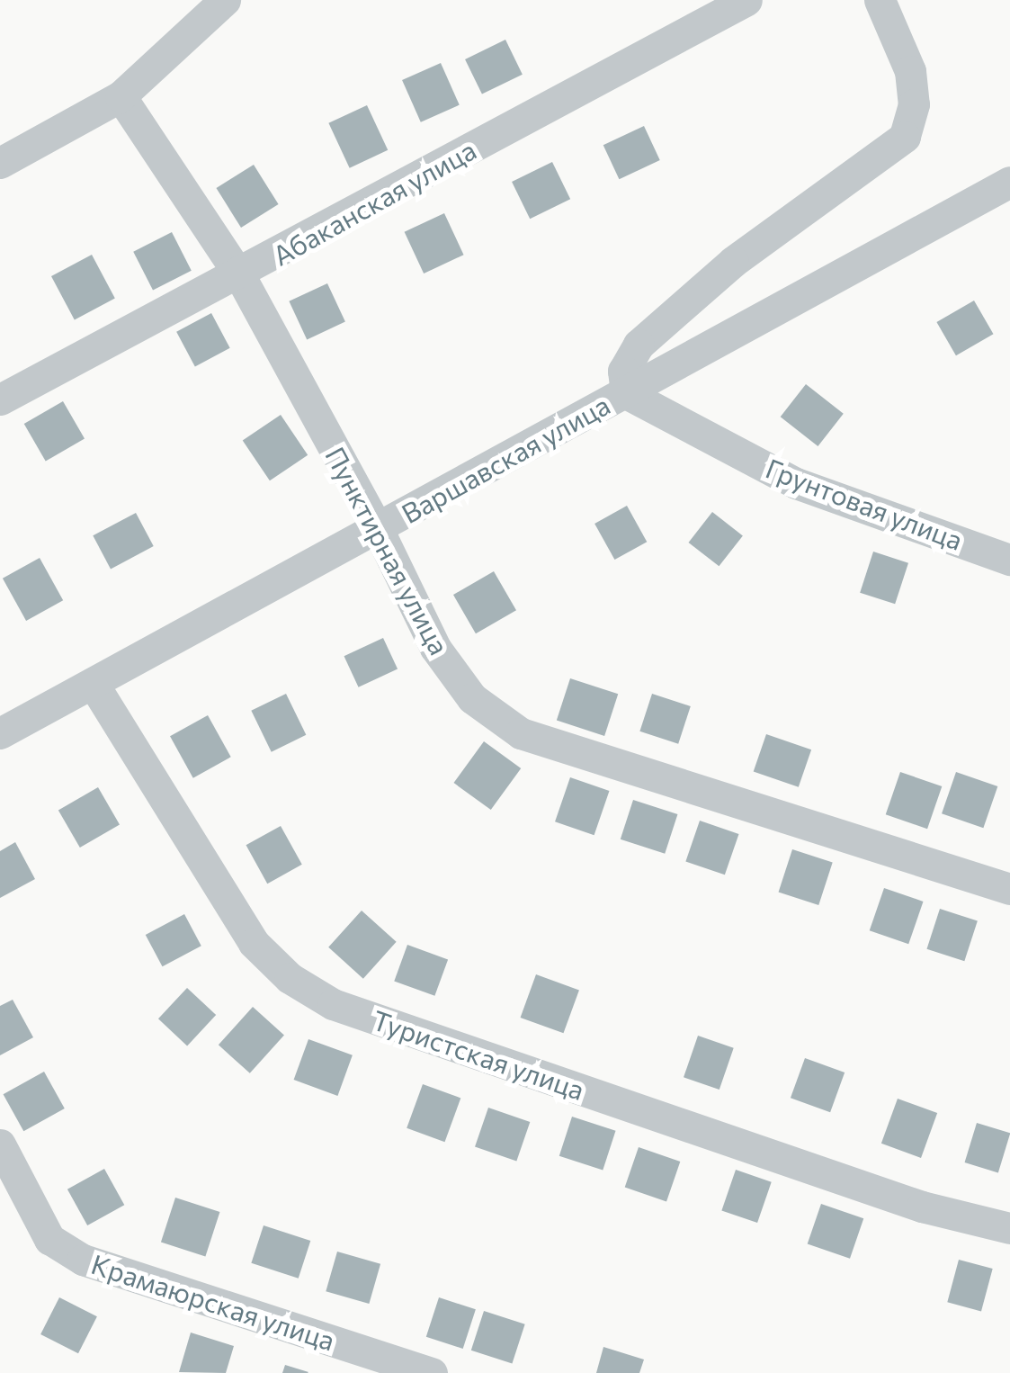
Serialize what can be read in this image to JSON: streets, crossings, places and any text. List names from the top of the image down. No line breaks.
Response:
{"streets":{"street":["Абаканская улица","Варшавская улица","Грунтовая улица","Пунктирная улица","Туристская улица","Крамаюрская улица"]},"crossings":[["Абаканская улица","Пунктирная улица"],["Варшавская улица","Грунтовая улица"],["Варшавская улица","Пунктирная улица"],["Варшавская улица","Туристская улица"]]}
